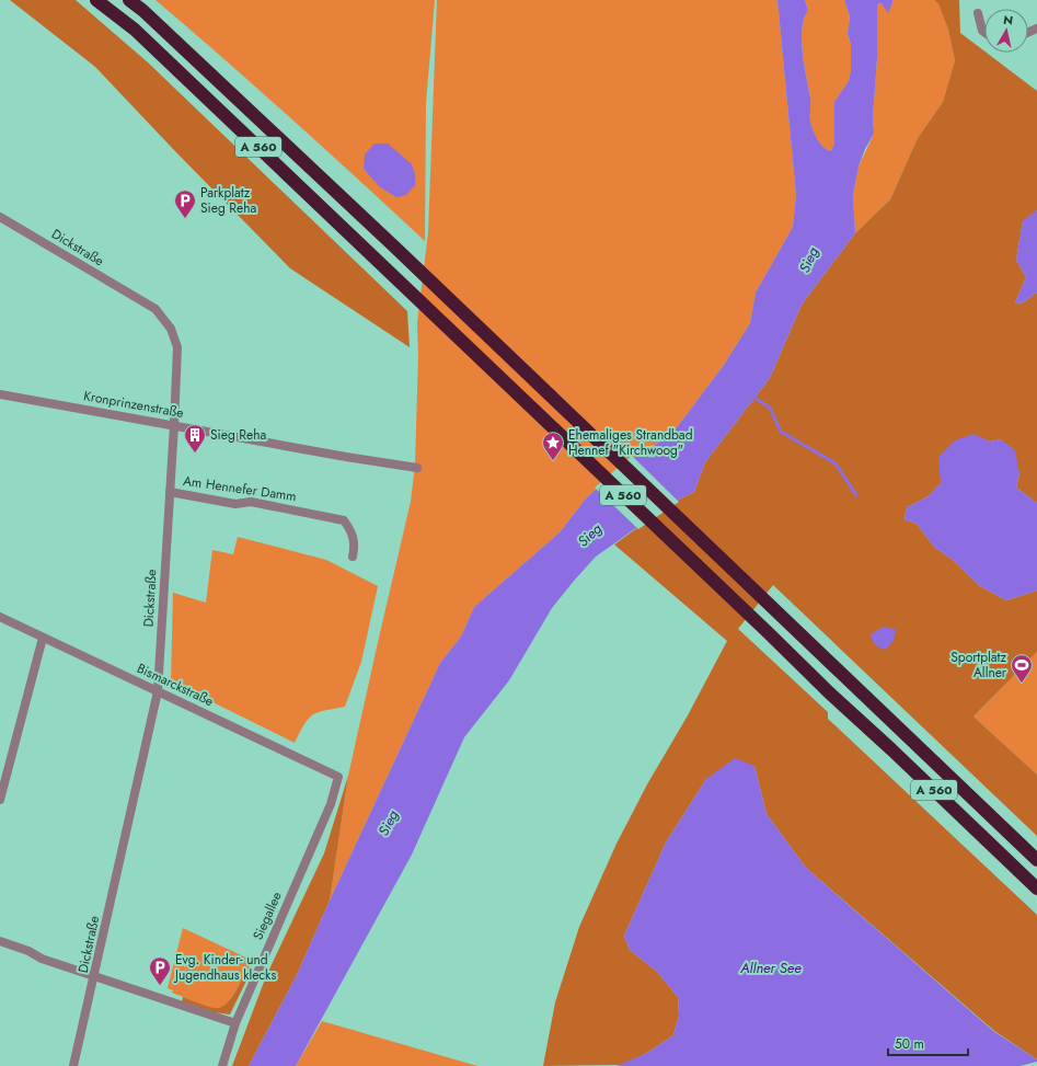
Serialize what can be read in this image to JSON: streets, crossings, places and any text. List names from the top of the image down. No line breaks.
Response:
{"streets":{"highway":["A 560"],"street":["Dickstraße","Kronprinzenstraße","Am Hennefer Damm","Bismarckstraße","Siegallee"]},"crossings":[["Dickstraße","Kronprinzenstraße"],["Dickstraße","Am Hennefer Damm"],["Dickstraße","Bismarckstraße"],["Bismarckstraße","Siegallee"]],"water":["Sieg","Allner See"],"places":{"parking":["Parkplatz Sieg Reha","Evg. Kinder- und Jugendhaus klecks"],"building":["Sieg Reha"],"place":["Ehemaliges Strandbad Hennef \"Kirchwoog\""],"sports":["Sportplatz Allner"]},"scale_bar":"50 m","north":"top"}
